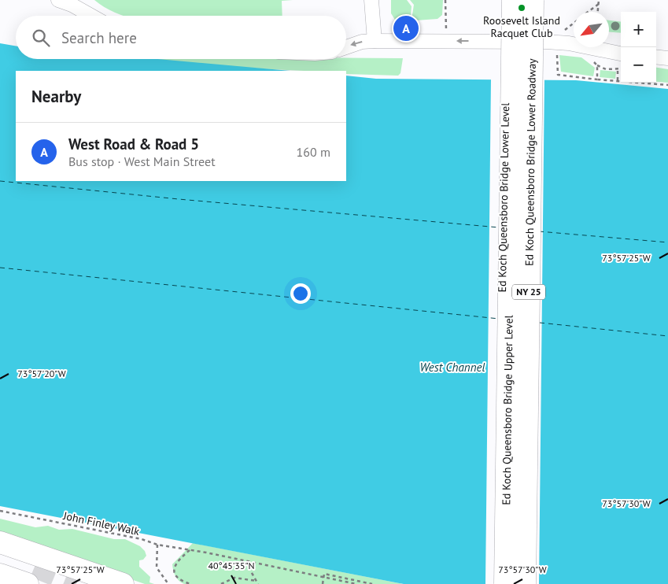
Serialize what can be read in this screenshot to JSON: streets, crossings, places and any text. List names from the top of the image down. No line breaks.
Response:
{"streets":{"highway":["Ed Koch Queensboro Bridge Lower Roadway","Ed Koch Queensboro Bridge Lower Level","NY 25","Ed Koch Queensboro Bridge Upper Level"],"path":["John Finley Walk"]},"water":["West Channel"],"places":["Roosevelt Island Racquet Club"],"north":"bottom left","page":{"map_buttons":["+","−"],"pins":"A","search":"Search here","heading":"Nearby","list":[{"mark":"A","name":"West Road & Road 5","note":"Bus stop · West Main Street","value":"160 m"}]},"coordinates":["73°57'25\"W","73°57'20\"W","73°57'30\"W","40°45'35\"N"]}
